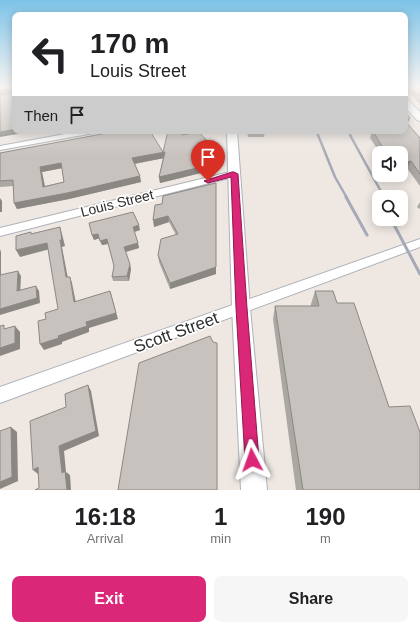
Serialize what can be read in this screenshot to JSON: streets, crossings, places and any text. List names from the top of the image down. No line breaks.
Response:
{"streets":{"street":["Louis Street","Scott Street"]},"page":{"turn":["170 m","Louis Street"],"then":"Then","eta":["16:18","Arrival","1","min","190","m"],"buttons":["Exit","Share"]}}
